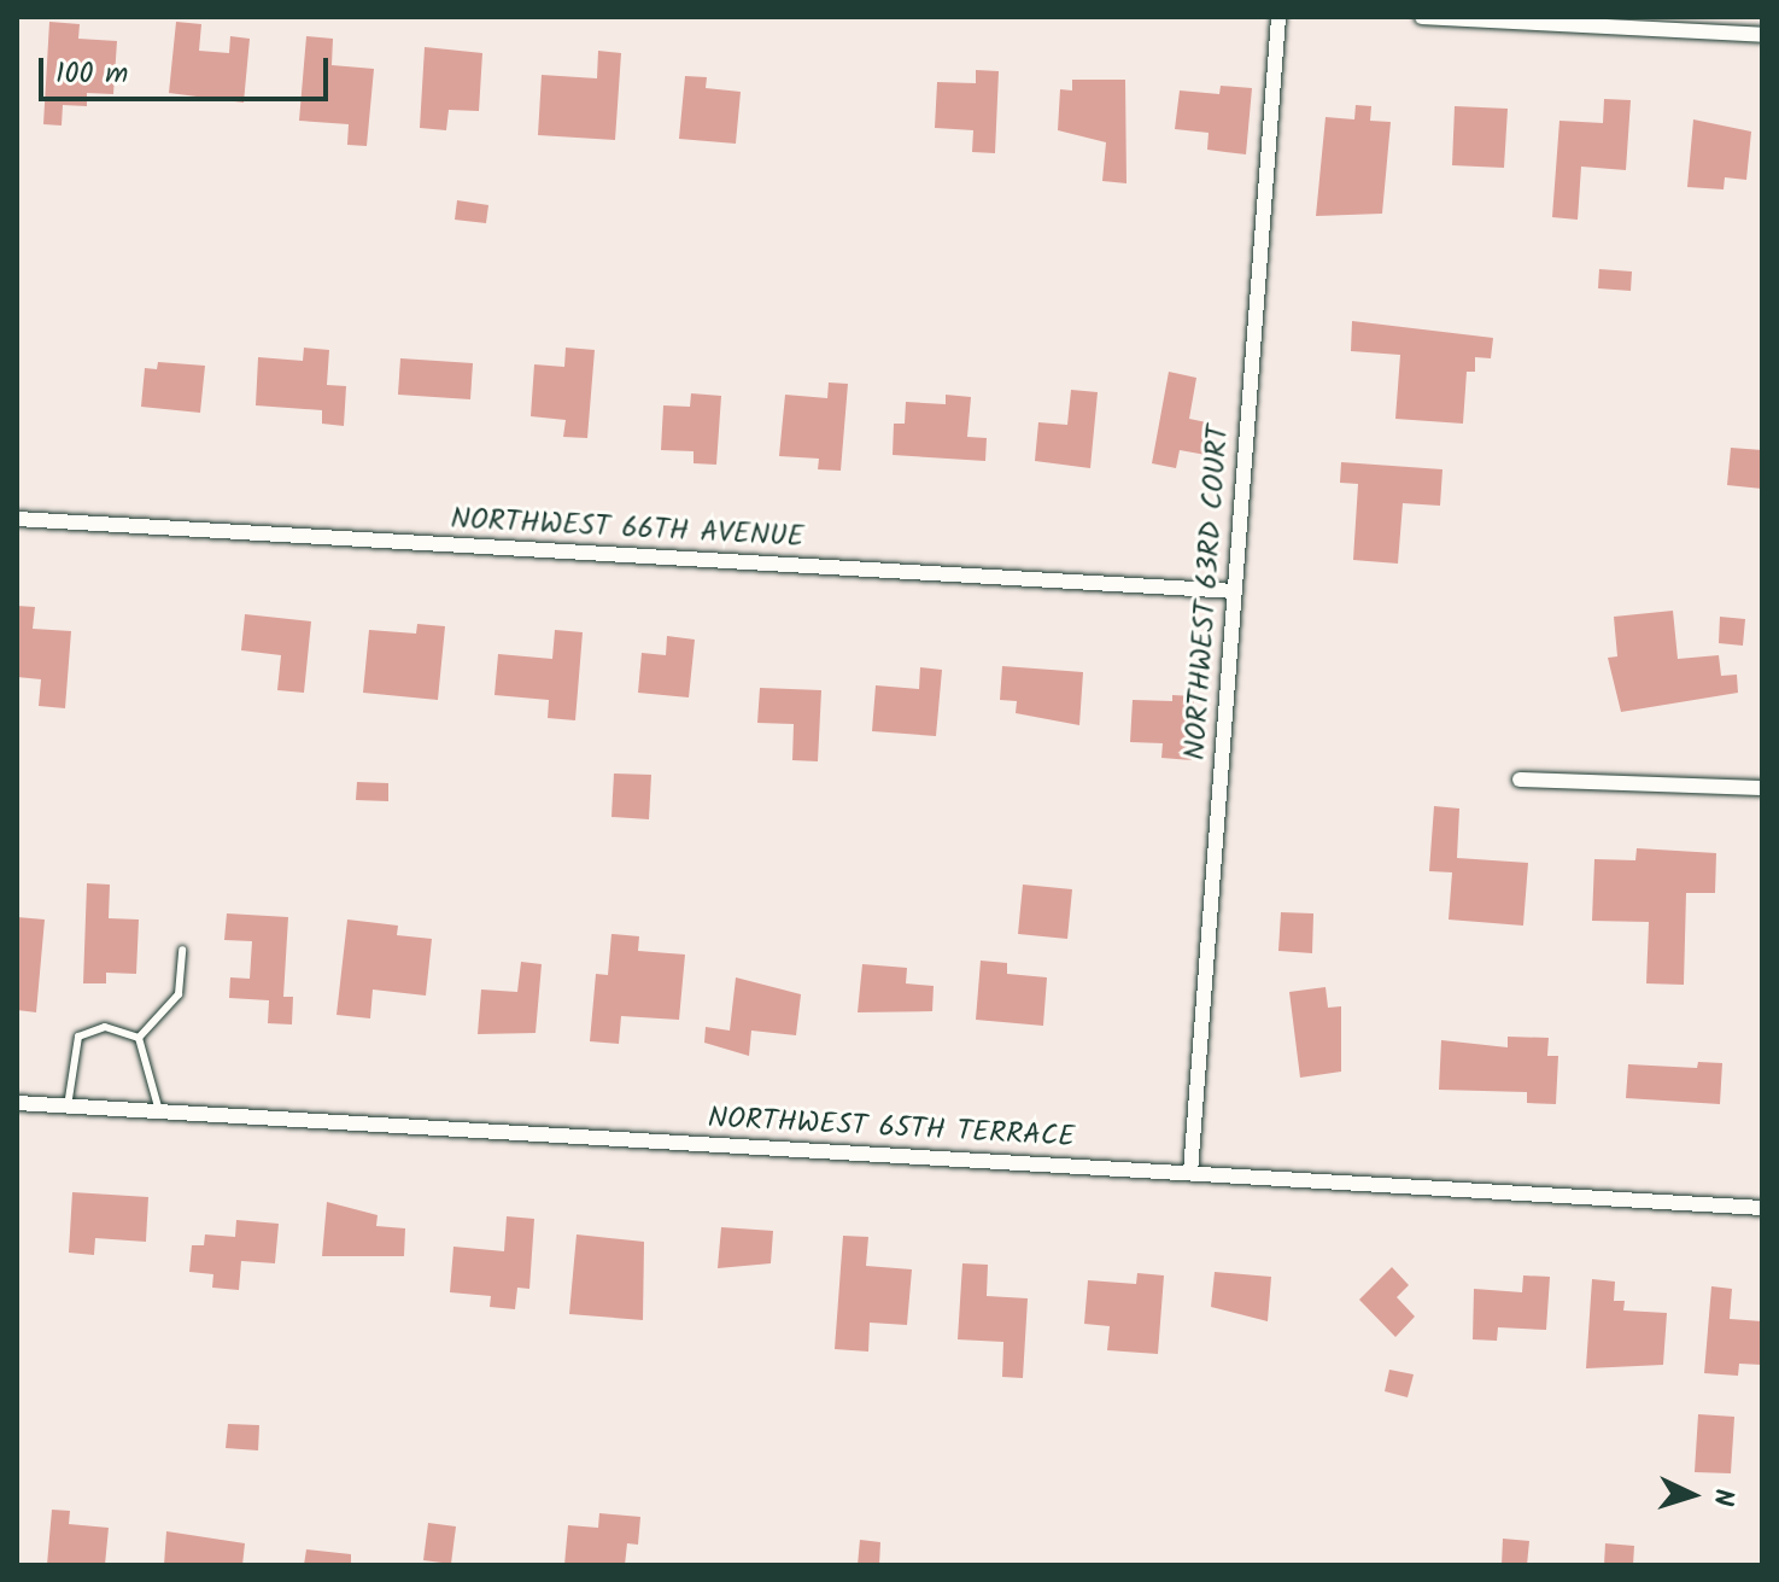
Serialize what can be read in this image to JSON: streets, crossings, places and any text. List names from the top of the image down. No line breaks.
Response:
{"streets":{"street":["NORTHWEST 66TH AVENUE","NORTHWEST 63RD COURT","NORTHWEST 65TH TERRACE"]},"crossings":[["NORTHWEST 66TH AVENUE","NORTHWEST 63RD COURT"],["NORTHWEST 63RD COURT","NORTHWEST 65TH TERRACE"]],"scale_bar":"100 m","north":"right"}
